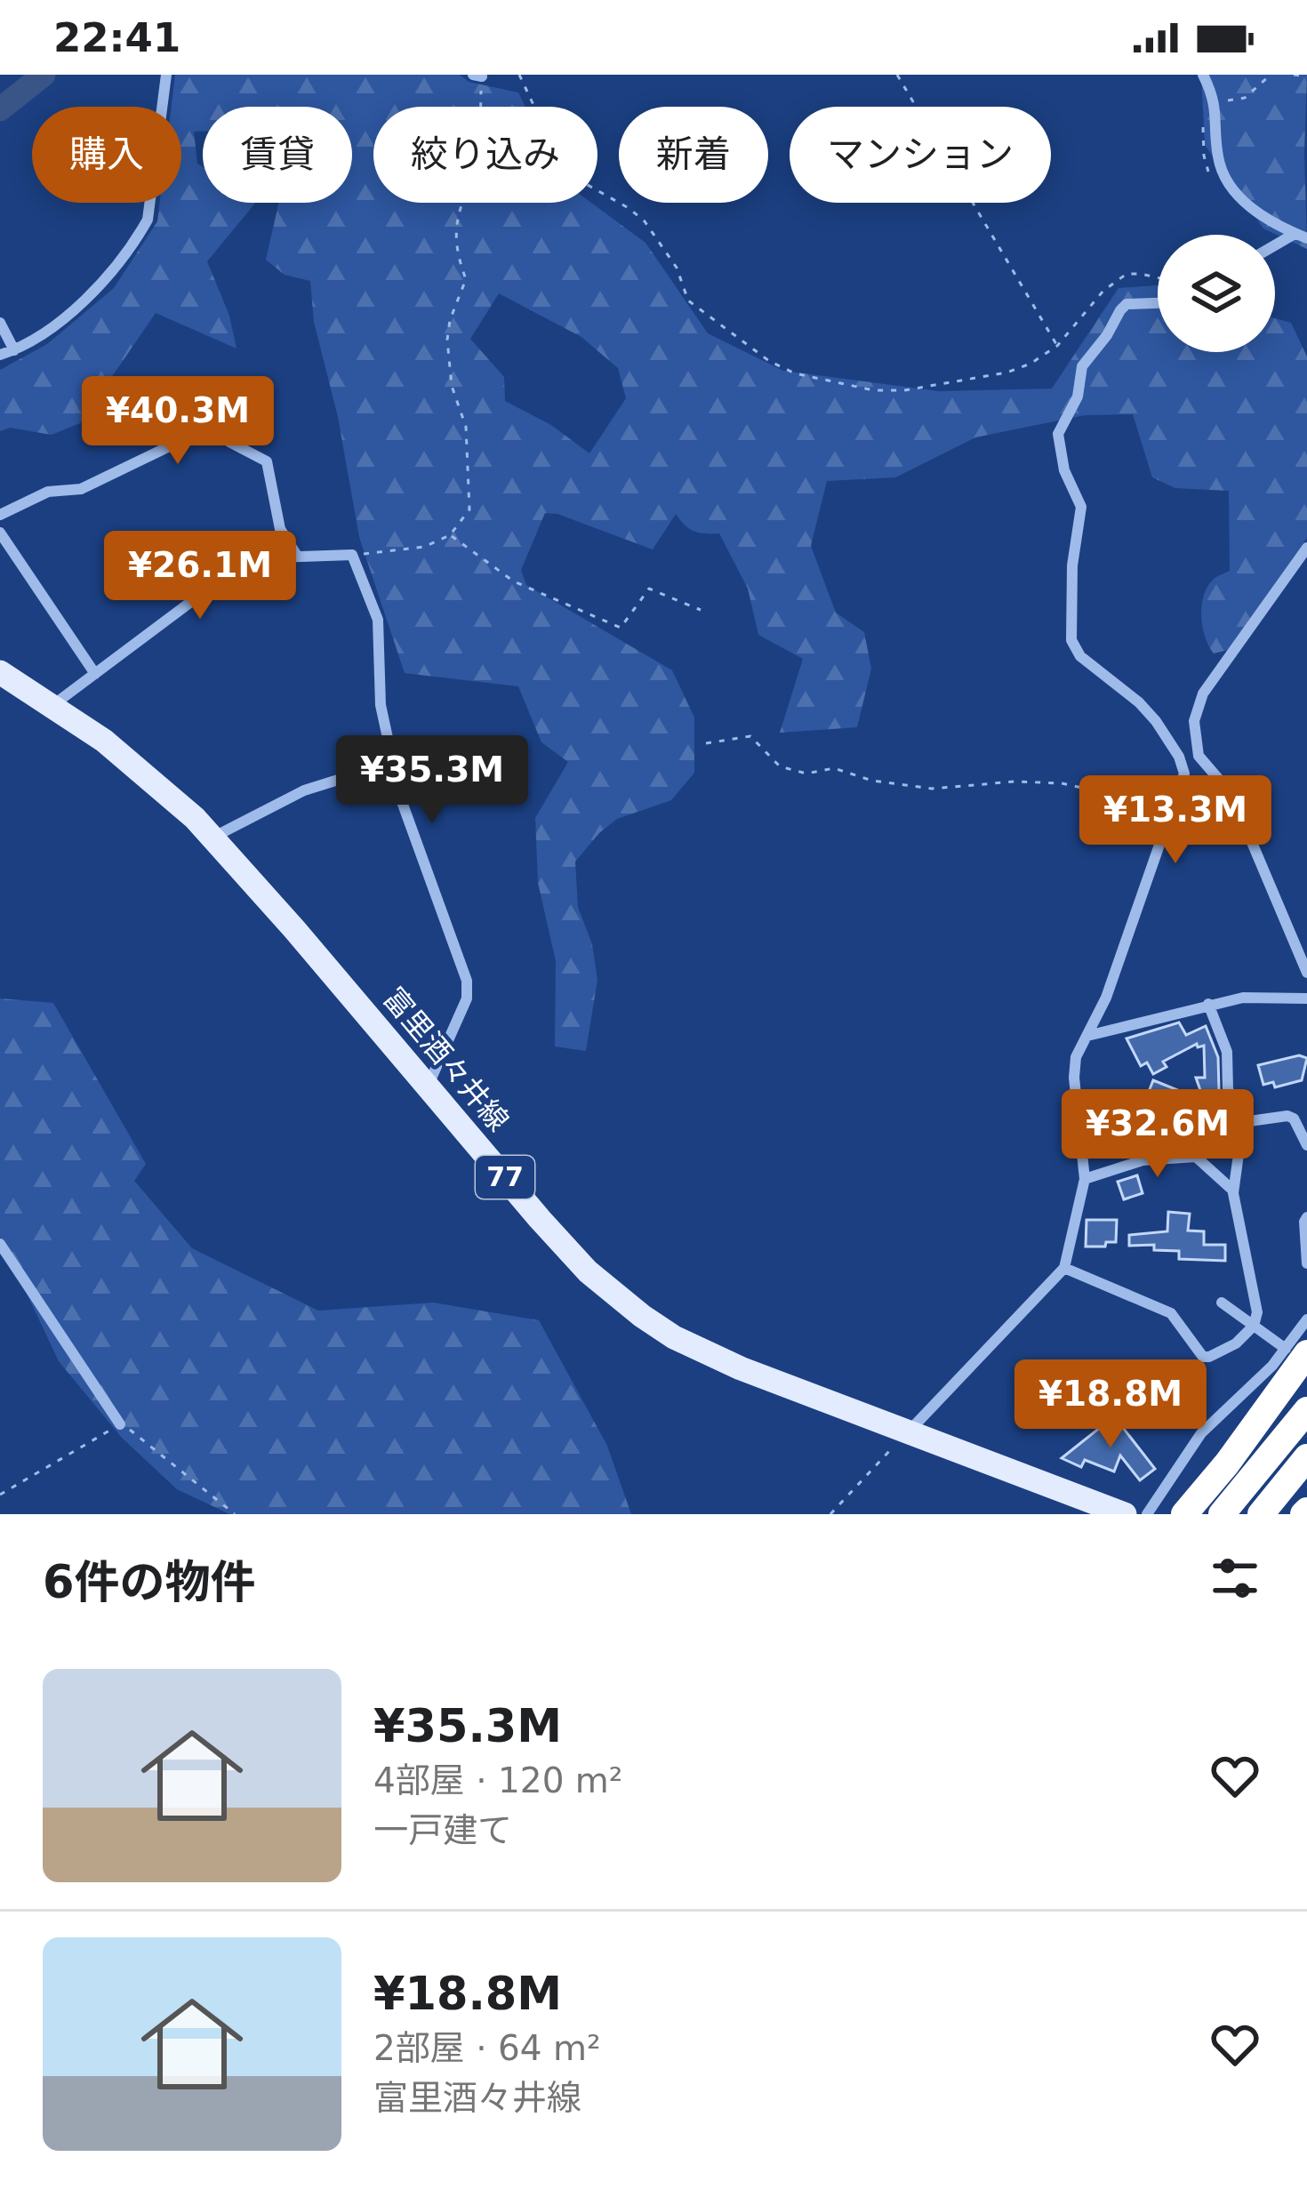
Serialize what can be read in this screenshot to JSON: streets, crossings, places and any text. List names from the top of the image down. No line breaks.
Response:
{"streets":{"main road":["富里酒々井線","77"]},"page":{"status":"22:41","chip":["購入","賃貸","絞り込み","新着","マンション"],"price":["¥40.3M","¥26.1M","¥35.3M","¥13.3M","¥32.6M","¥18.8M"],"heading":"6件の物件","list":[{"name":"¥35.3M","note":"4部屋 · 120 m² · 一戸建て"},{"name":"¥18.8M","note":"2部屋 · 64 m² · 富里酒々井線"}]}}
